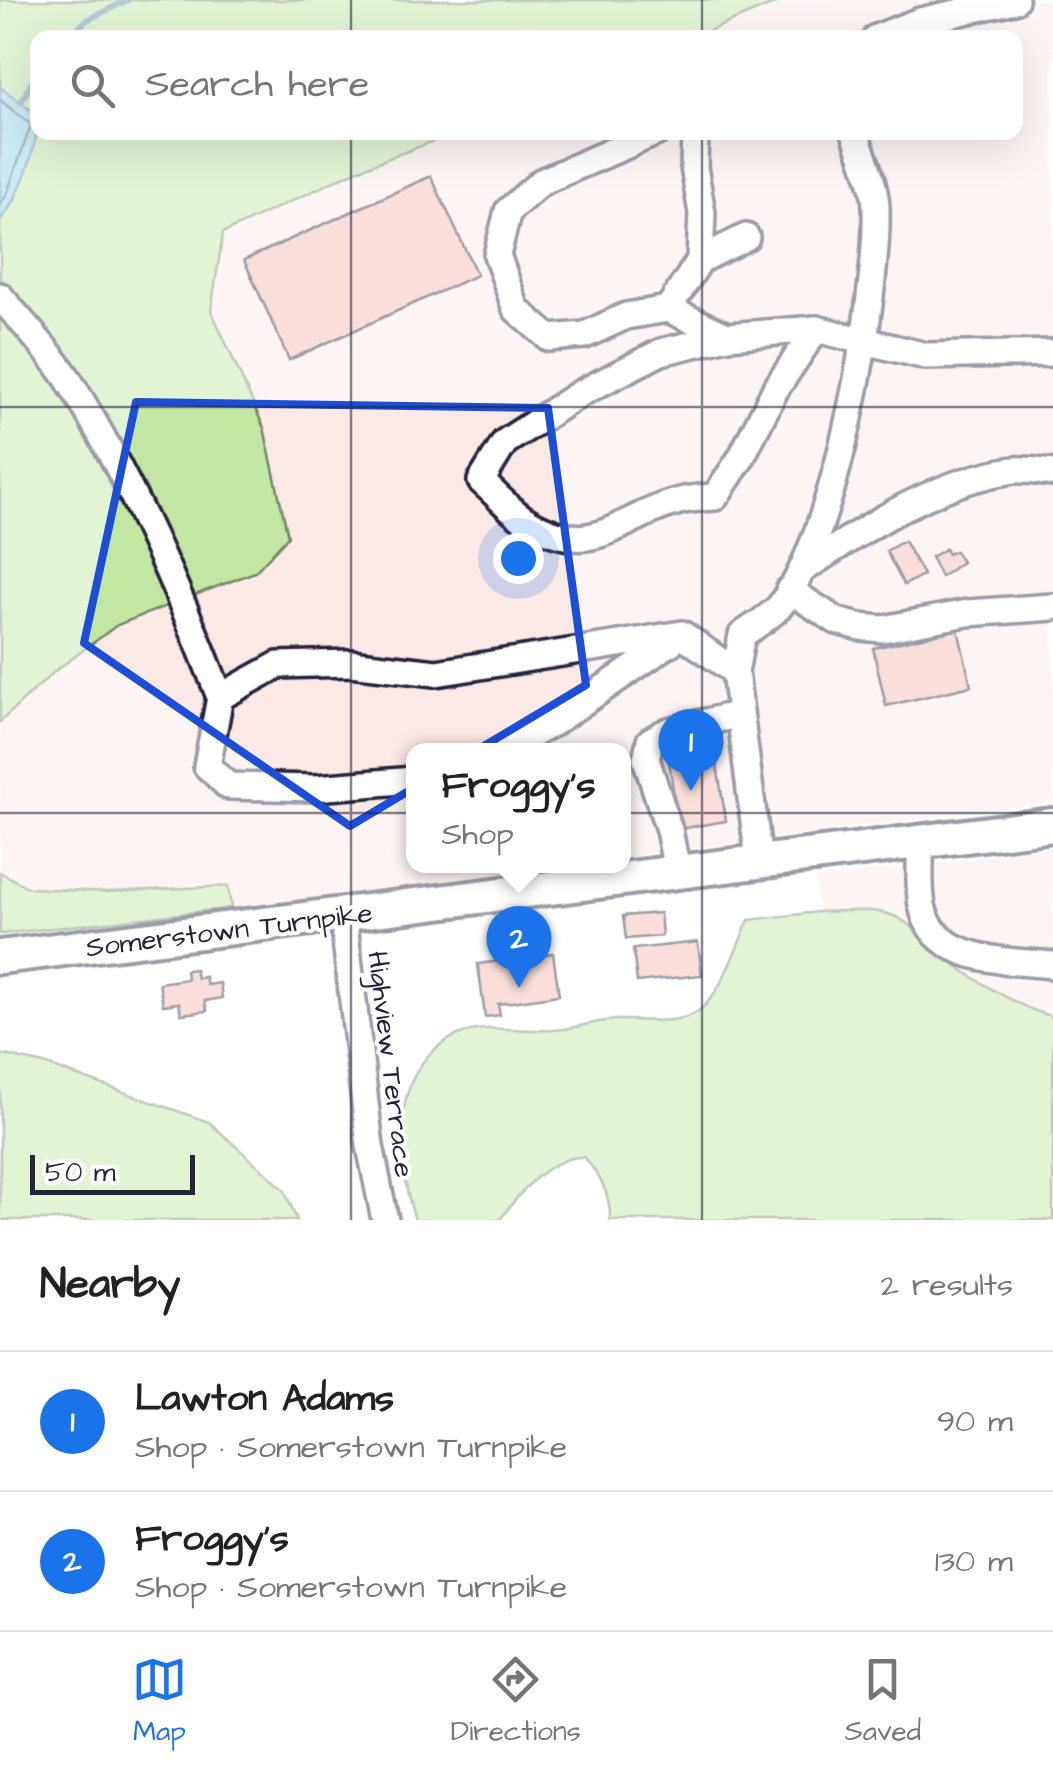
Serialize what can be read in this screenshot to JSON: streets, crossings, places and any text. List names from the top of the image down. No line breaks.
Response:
{"streets":{"main road":["Somerstown Turnpike"],"street":["Highview Terrace"]},"crossings":[["Somerstown Turnpike","Highview Terrace"]],"scale_bar":"50 m","page":{"search":"Search here","pins":["1","2"],"popup":["Froggy's","Shop"],"scale":"50 m","heading":["Nearby","2 results"],"list":[{"mark":"1","name":"Lawton Adams","note":"Shop · Somerstown Turnpike","value":"90 m"},{"mark":"2","name":"Froggy's","note":"Shop · Somerstown Turnpike","value":"130 m"}],"nav":["Map","Directions","Saved"]}}
